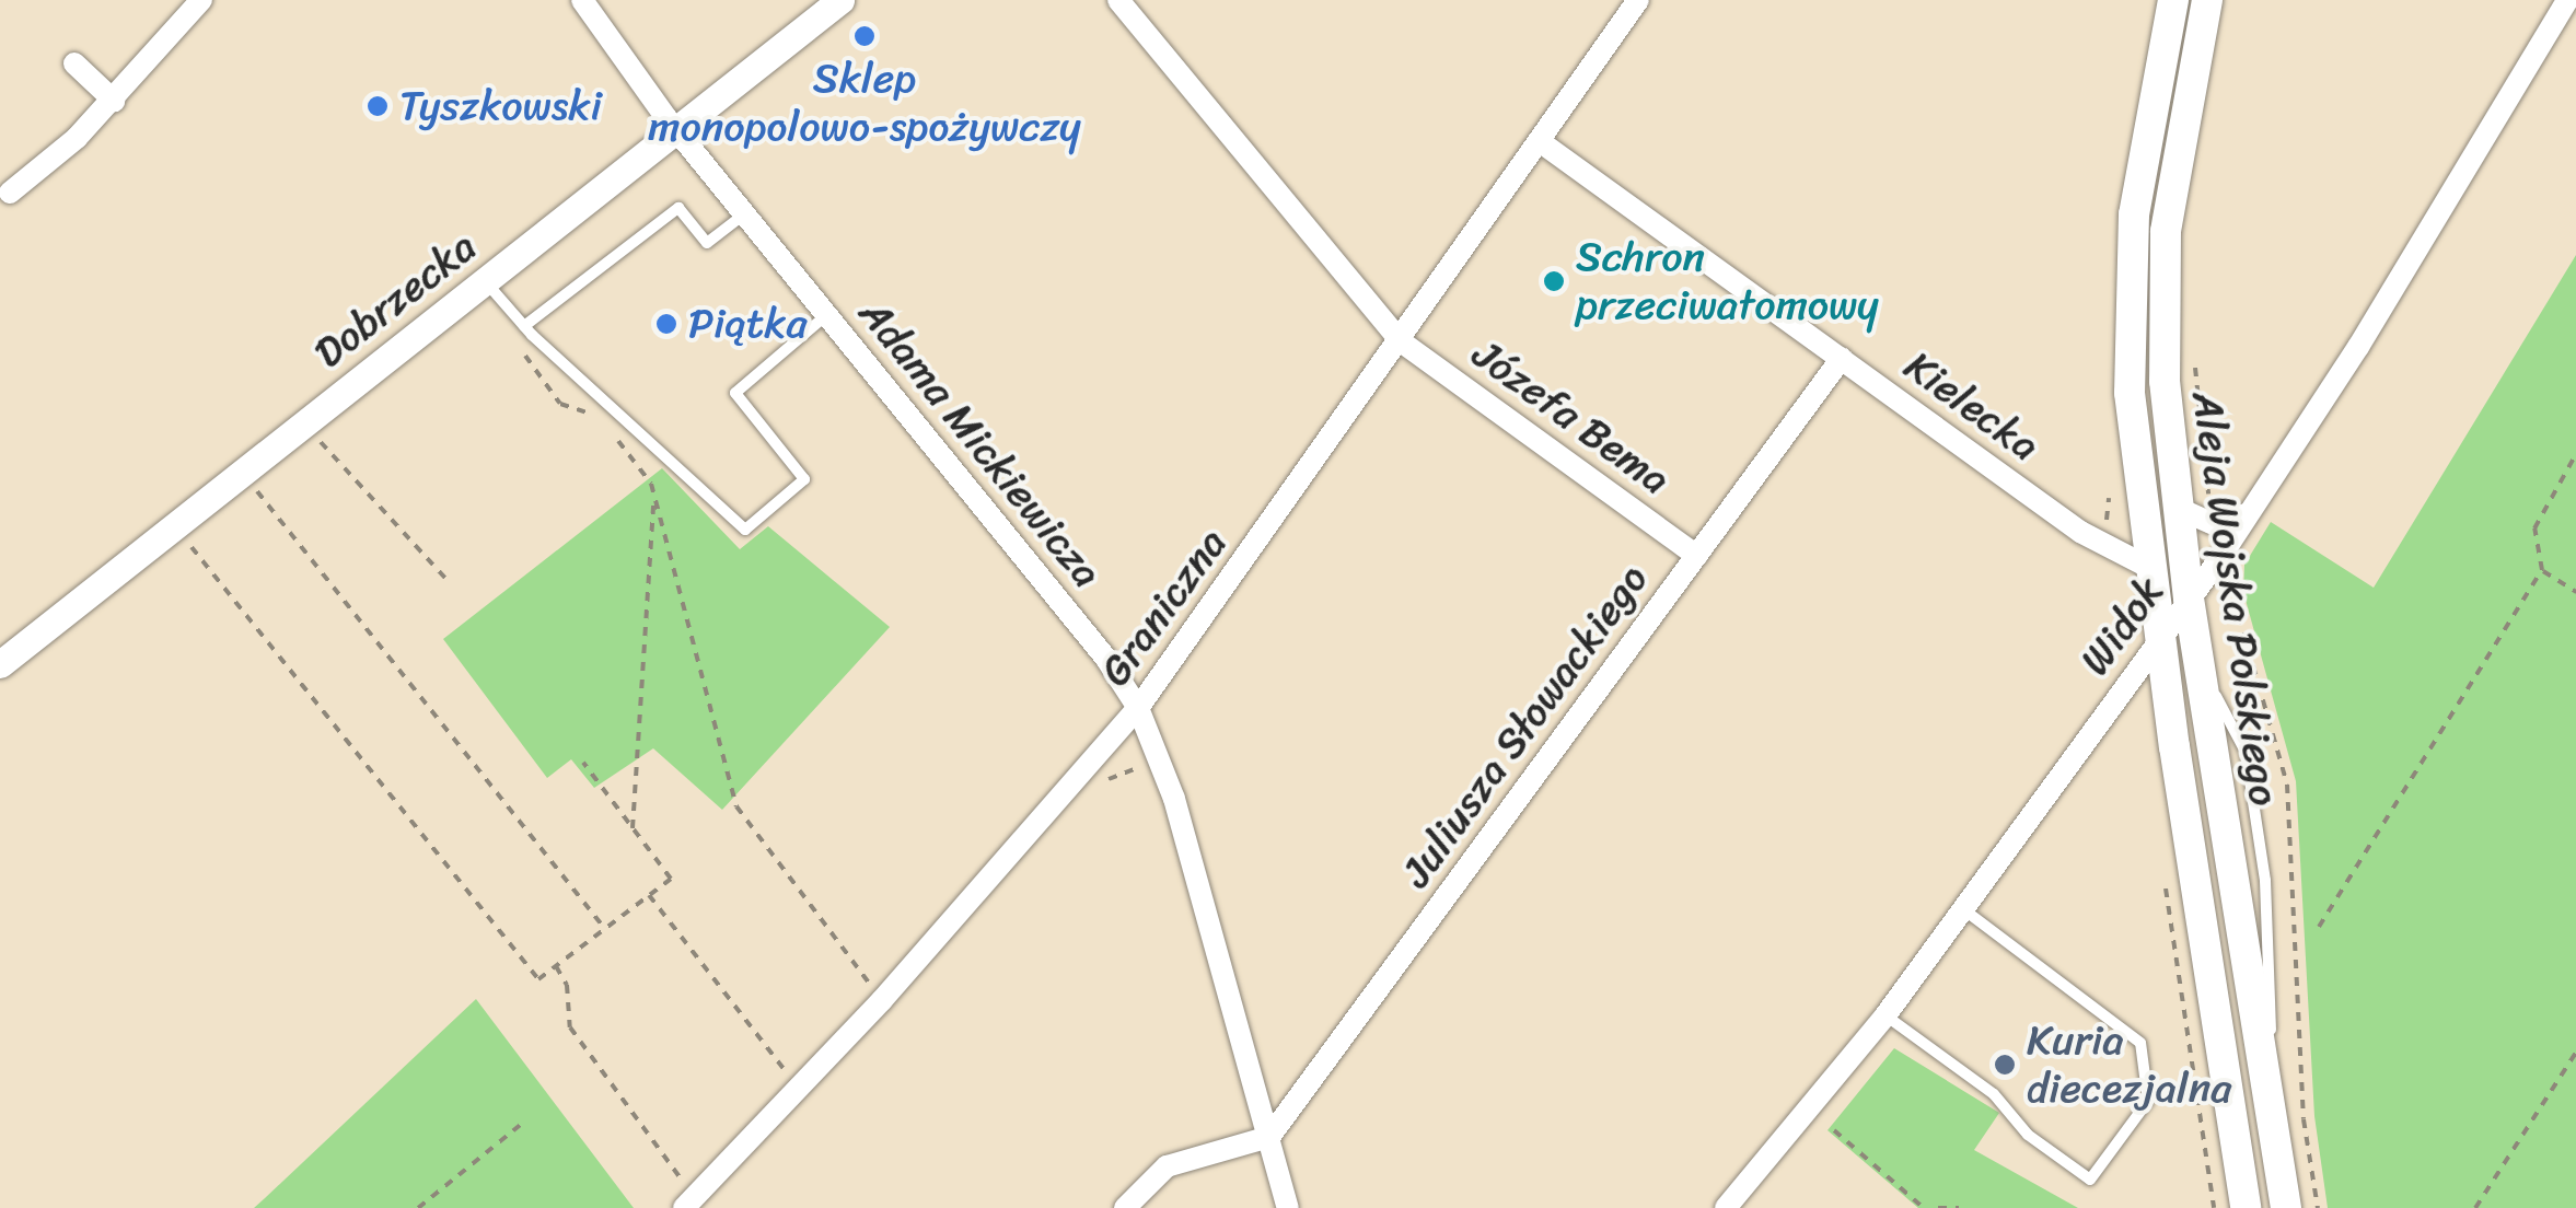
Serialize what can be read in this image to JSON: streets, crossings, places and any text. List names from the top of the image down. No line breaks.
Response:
{"streets":{"main road":["Aleja Wojska Polskiego"],"street":["Dobrzecka","Kielecka","Józefa Bema","Adama Mickiewicza","Graniczna","Widok","Juliusza Słowackiego"]},"crossings":[["Dobrzecka","Adama Mickiewicza"],["Kielecka","Aleja Wojska Polskiego"],["Kielecka","Graniczna"],["Kielecka","Juliusza Słowackiego"],["Józefa Bema","Graniczna"],["Józefa Bema","Juliusza Słowackiego"],["Adama Mickiewicza","Graniczna"],["Adama Mickiewicza","Juliusza Słowackiego"],["Aleja Wojska Polskiego","Widok"]],"places":["Sklep monopolowo-spożywczy","Tyszkowski","Schron przeciwatomowy","Piątka","Kuria diecezjalna"]}
